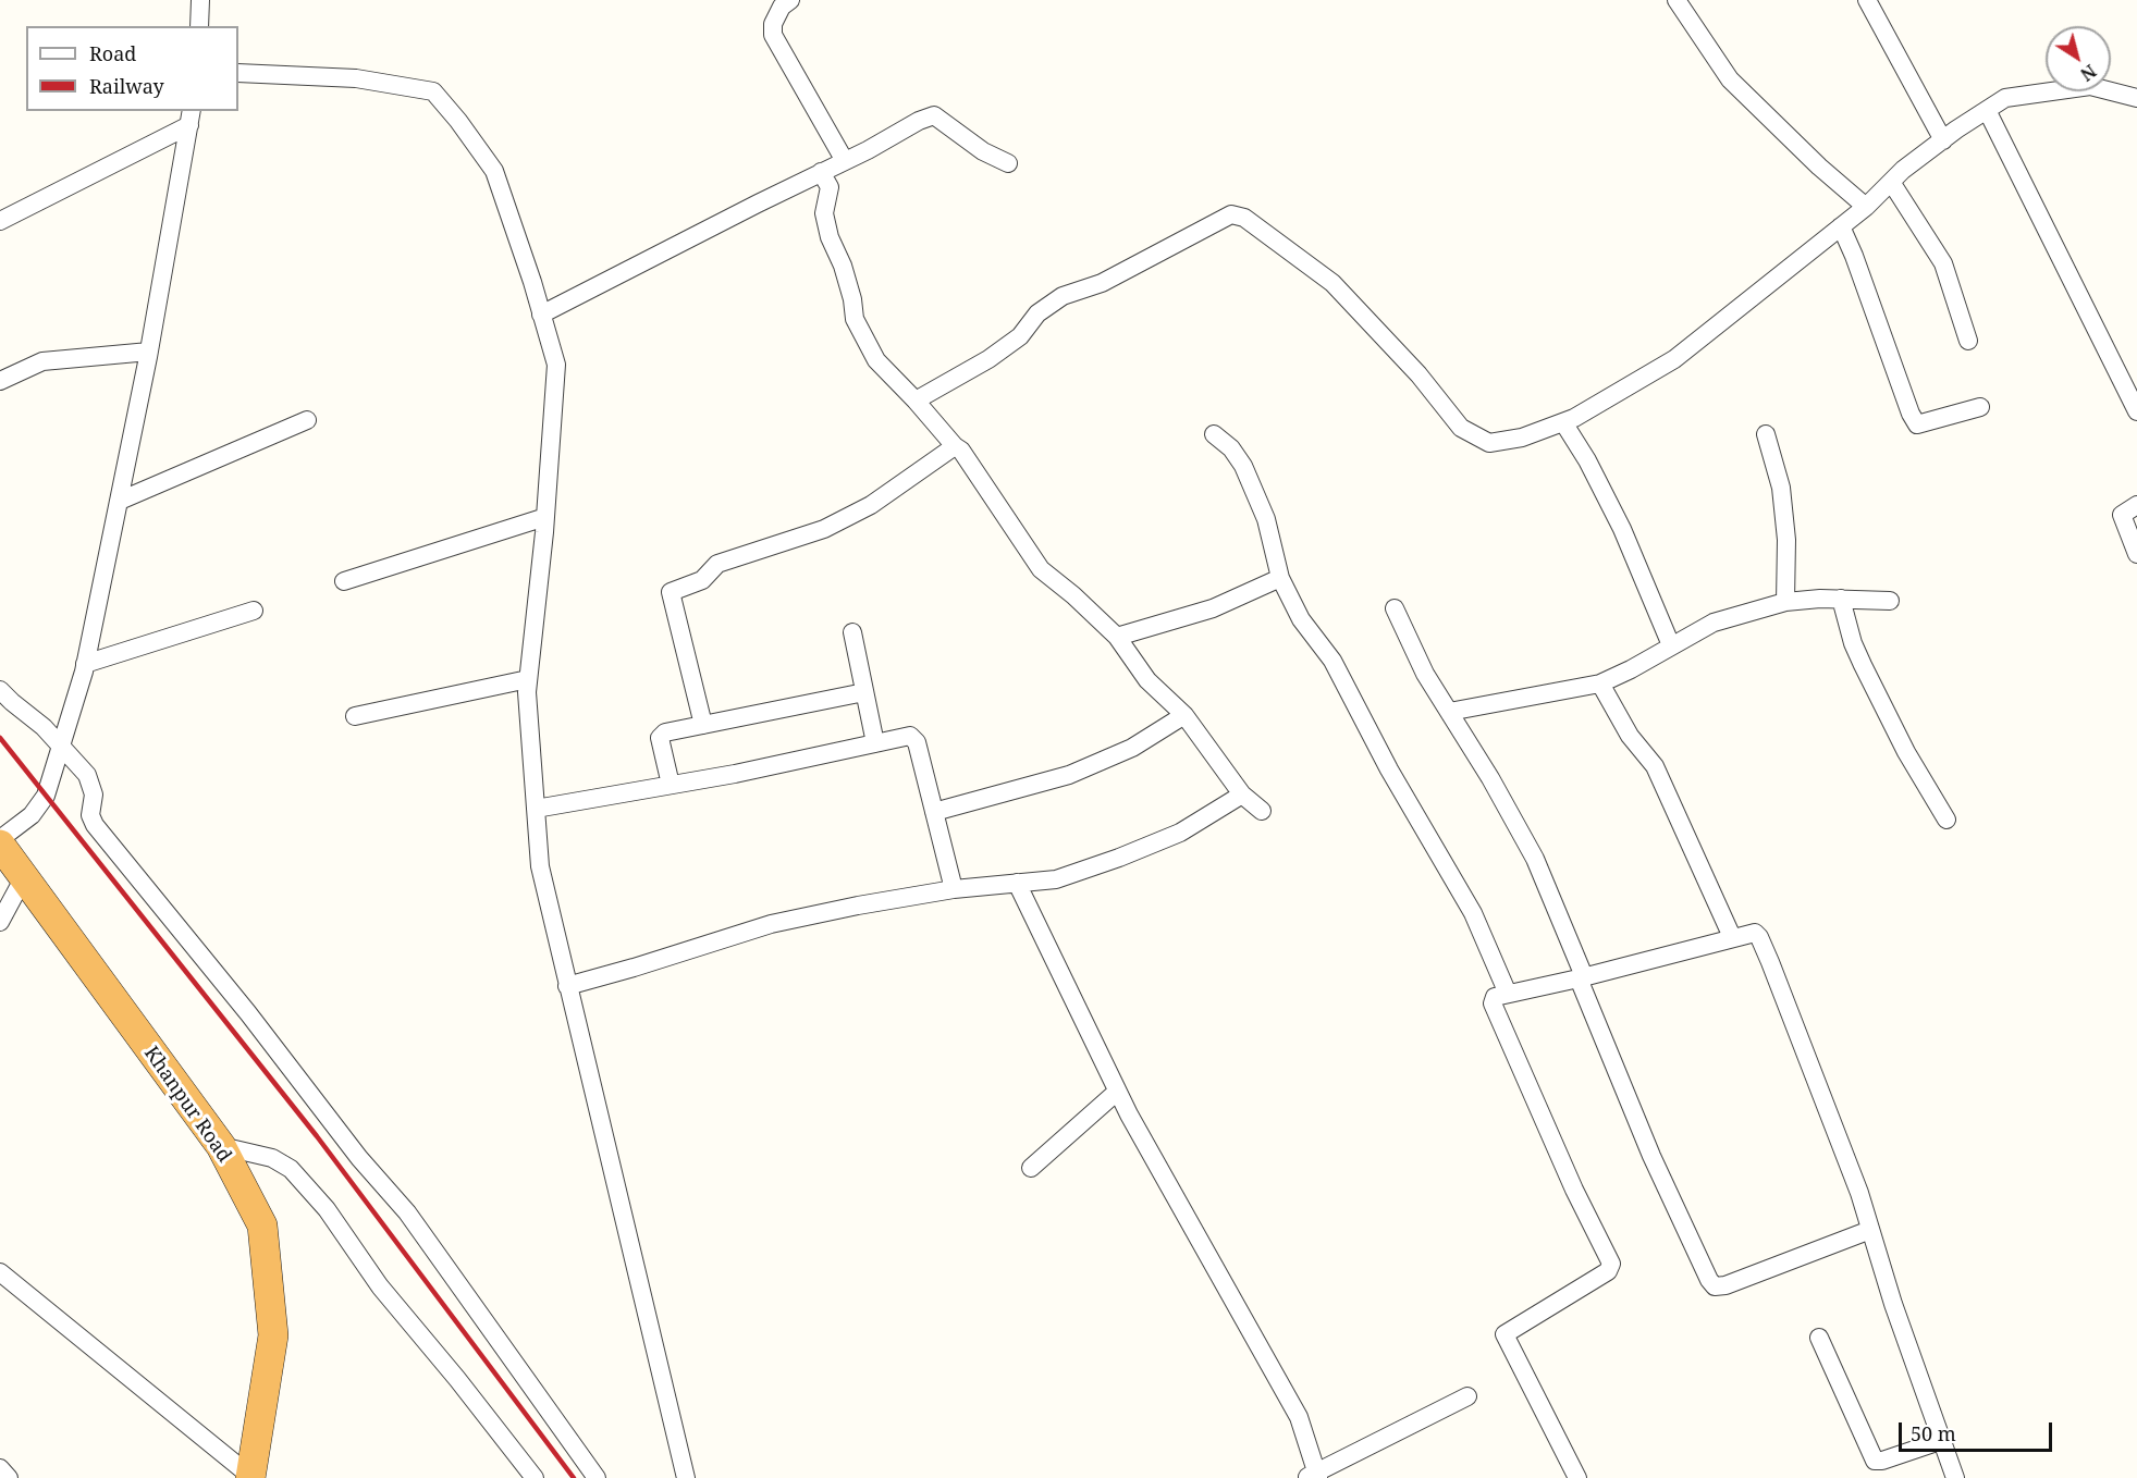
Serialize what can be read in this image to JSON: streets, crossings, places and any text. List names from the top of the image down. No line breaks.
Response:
{"streets":{"highway":["Khanpur Road"]},"legend":["Road","Railway"],"scale_bar":"50 m","north":"bottom right"}
